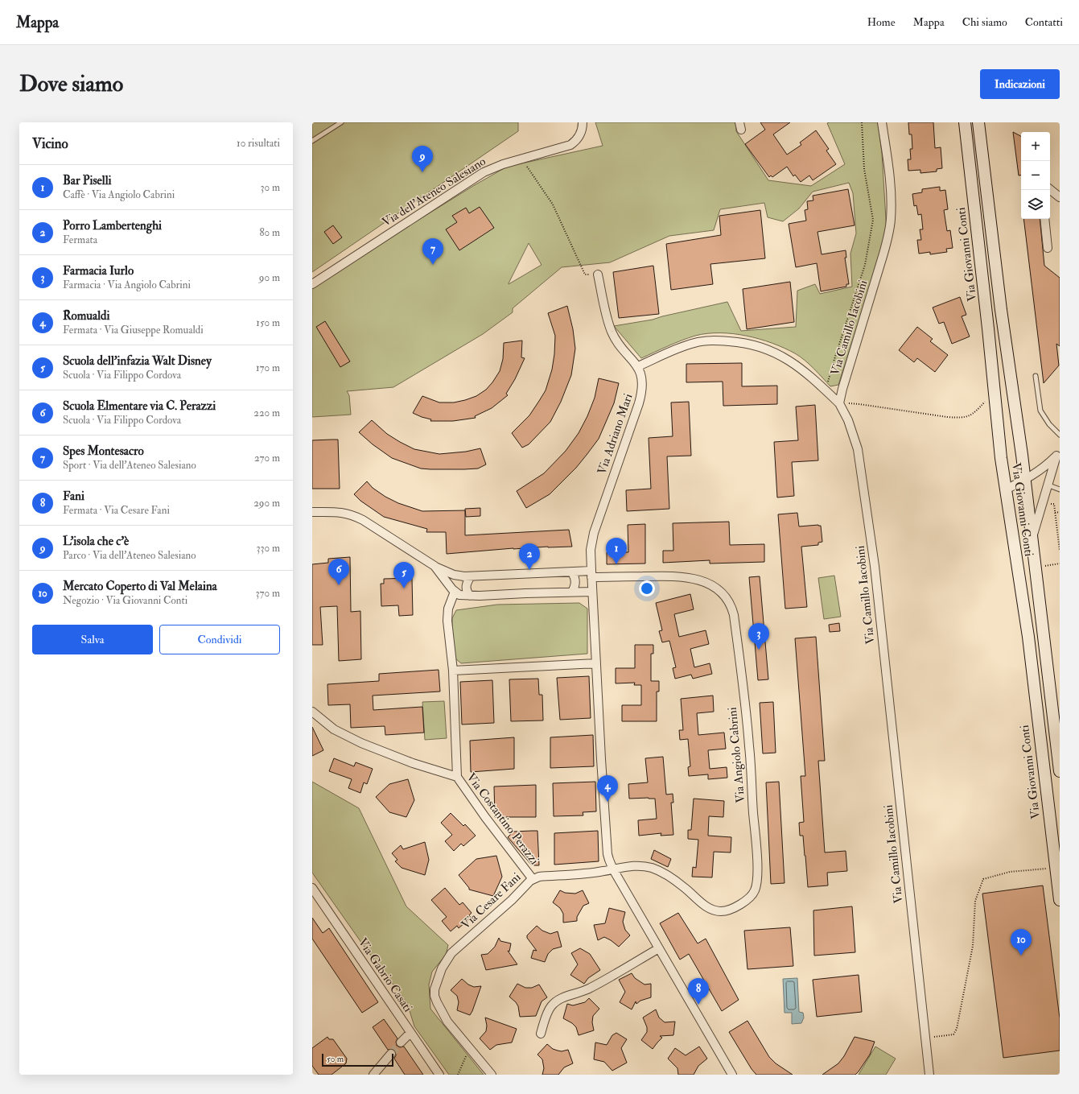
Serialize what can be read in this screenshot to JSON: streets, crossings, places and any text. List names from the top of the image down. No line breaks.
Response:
{"streets":{"main road":["Via Giovanni Conti"],"street":["Via dell'Ateneo Salesiano","Via Camillo Iacobini","Via Adriano Mari","Via Angiolo Cabrini","Via Costantino Perazzi","Via Cesare Fani","Via Gabrio Casati"]},"crossings":[["Via Adriano Mari","Via Angiolo Cabrini"],["Via Adriano Mari","Via Cesare Fani"],["Via Angiolo Cabrini","Via Cesare Fani"],["Via Costantino Perazzi","Via Cesare Fani"]],"scale_bar":"50 m","page":{"header":"Mappa","nav":["Home","Mappa","Chi siamo","Contatti"],"buttons":["Indicazioni",["Salva","Condividi"]],"title":"Dove siamo","heading":["Vicino","10 risultati"],"map_buttons":["+","−"],"pins":["9","7","1","2","6","5","3","4","10","8"],"list":[{"mark":"1","name":"Bar Piselli","note":"Caffè · Via Angiolo Cabrini","value":"30 m"},{"mark":"2","name":"Porro Lambertenghi","note":"Fermata","value":"80 m"},{"mark":"3","name":"Farmacia Iurlo","note":"Farmacia · Via Angiolo Cabrini","value":"90 m"},{"mark":"4","name":"Romualdi","note":"Fermata · Via Giuseppe Romualdi","value":"150 m"},{"mark":"5","name":"Scuola dell'infazia Walt Disney","note":"Scuola · Via Filippo Cordova","value":"170 m"},{"mark":"6","name":"Scuola Elmentare via C. Perazzi","note":"Scuola · Via Filippo Cordova","value":"220 m"},{"mark":"7","name":"Spes Montesacro","note":"Sport · Via dell'Ateneo Salesiano","value":"270 m"},{"mark":"8","name":"Fani","note":"Fermata · Via Cesare Fani","value":"290 m"},{"mark":"9","name":"L'isola che c'è","note":"Parco · Via dell'Ateneo Salesiano","value":"330 m"},{"mark":"10","name":"Mercato Coperto di Val Melaina","note":"Negozio · Via Giovanni Conti","value":"370 m"}],"scale":"50 m"}}
